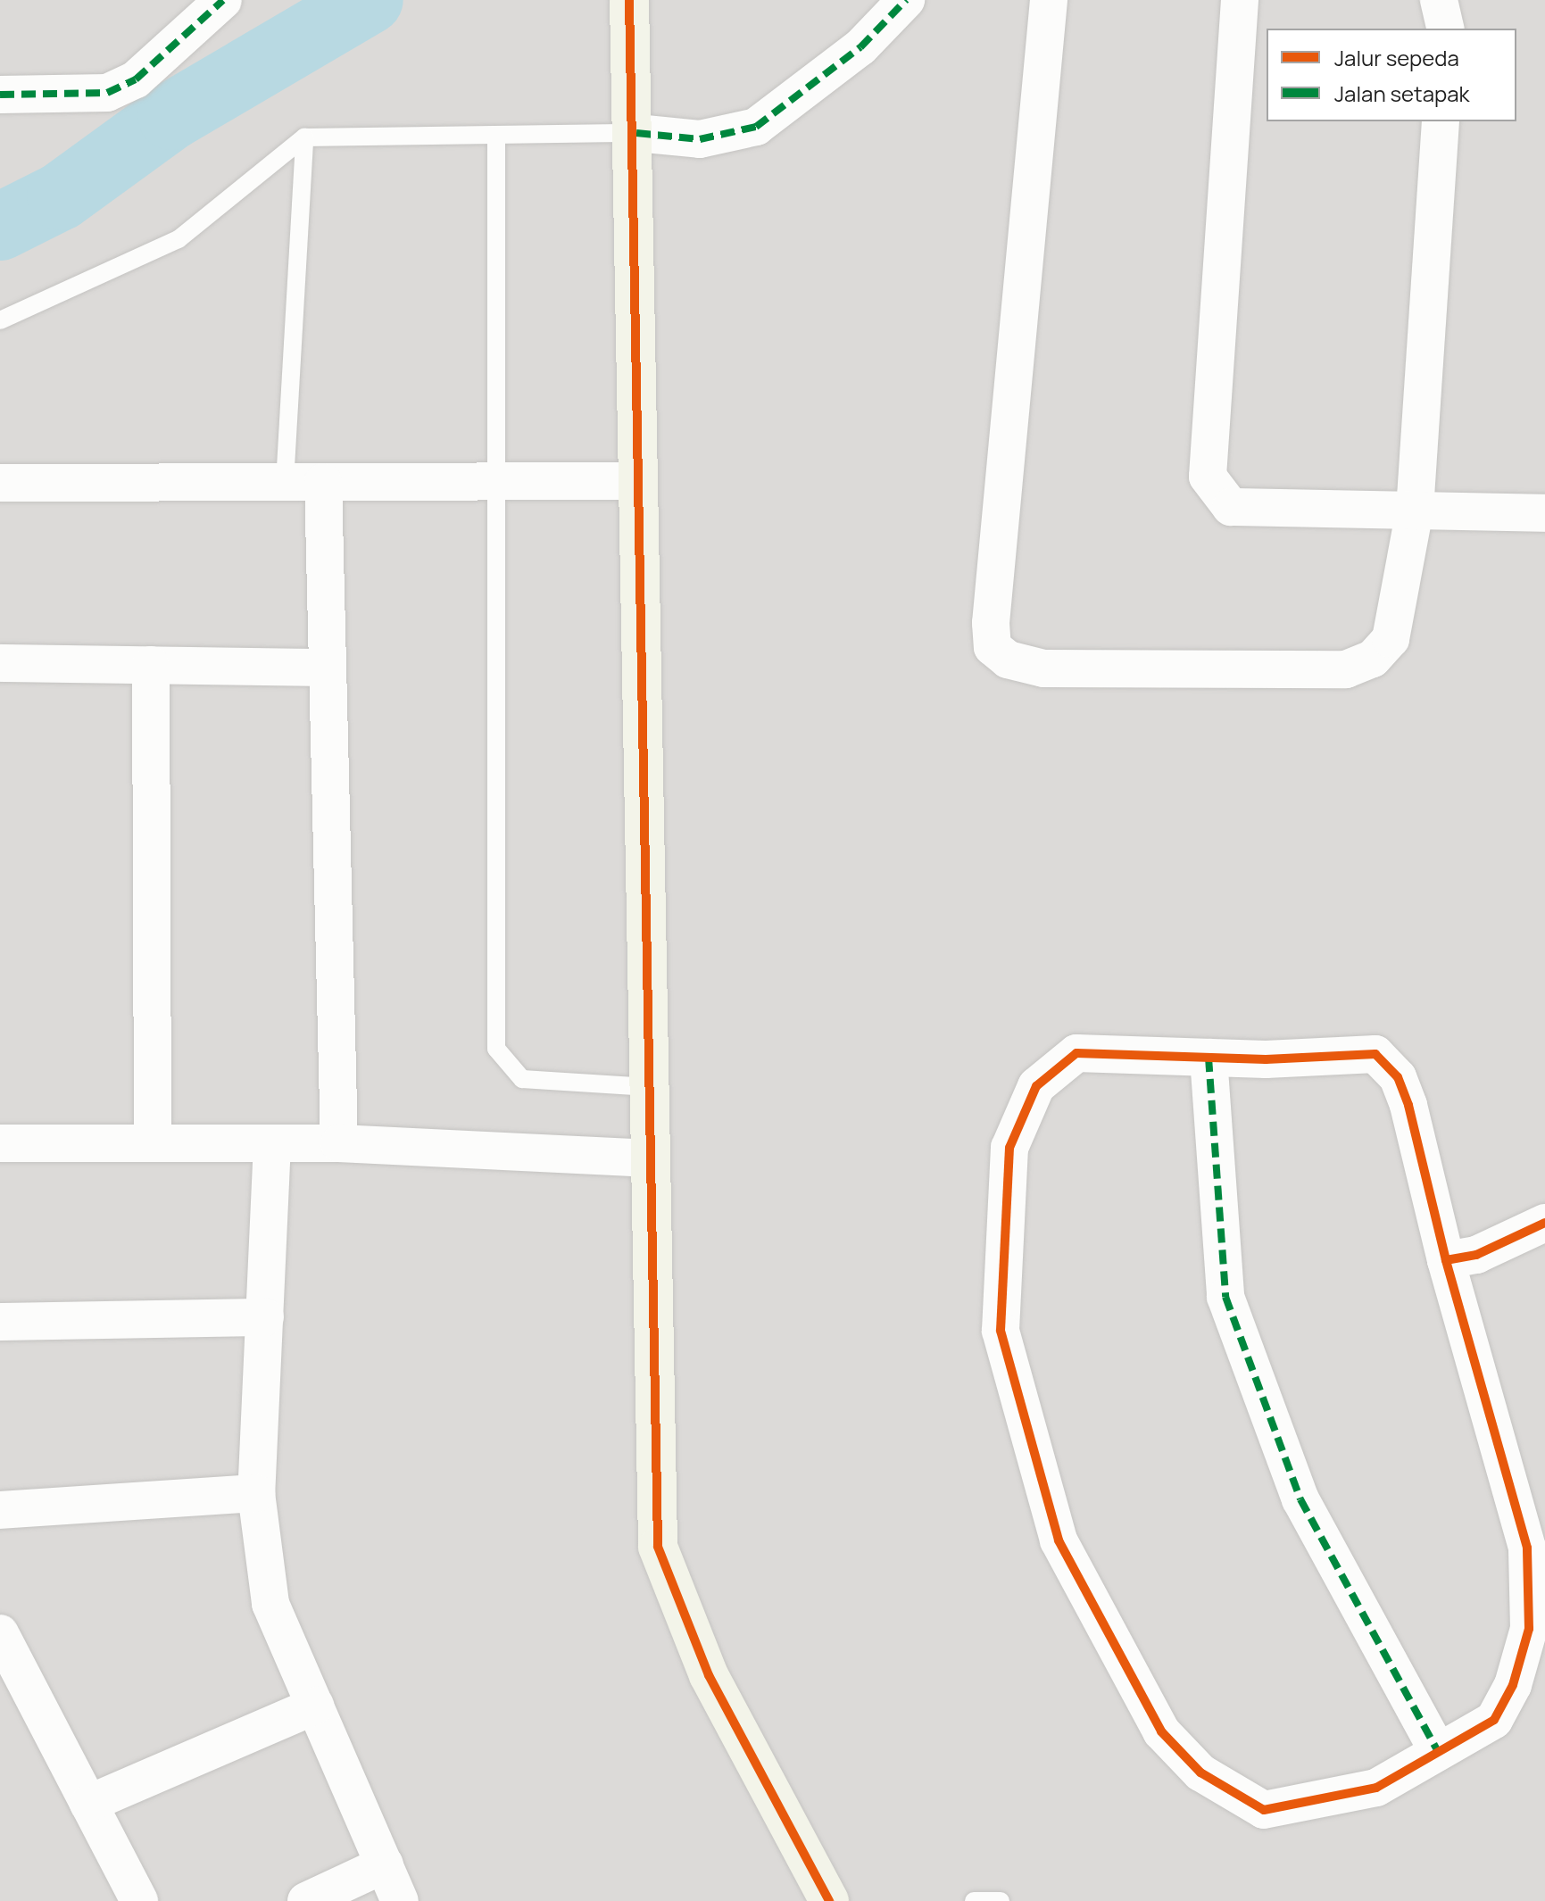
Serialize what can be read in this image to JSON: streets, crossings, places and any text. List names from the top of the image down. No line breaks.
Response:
{"legend":["Jalur sepeda","Jalan setapak"]}
